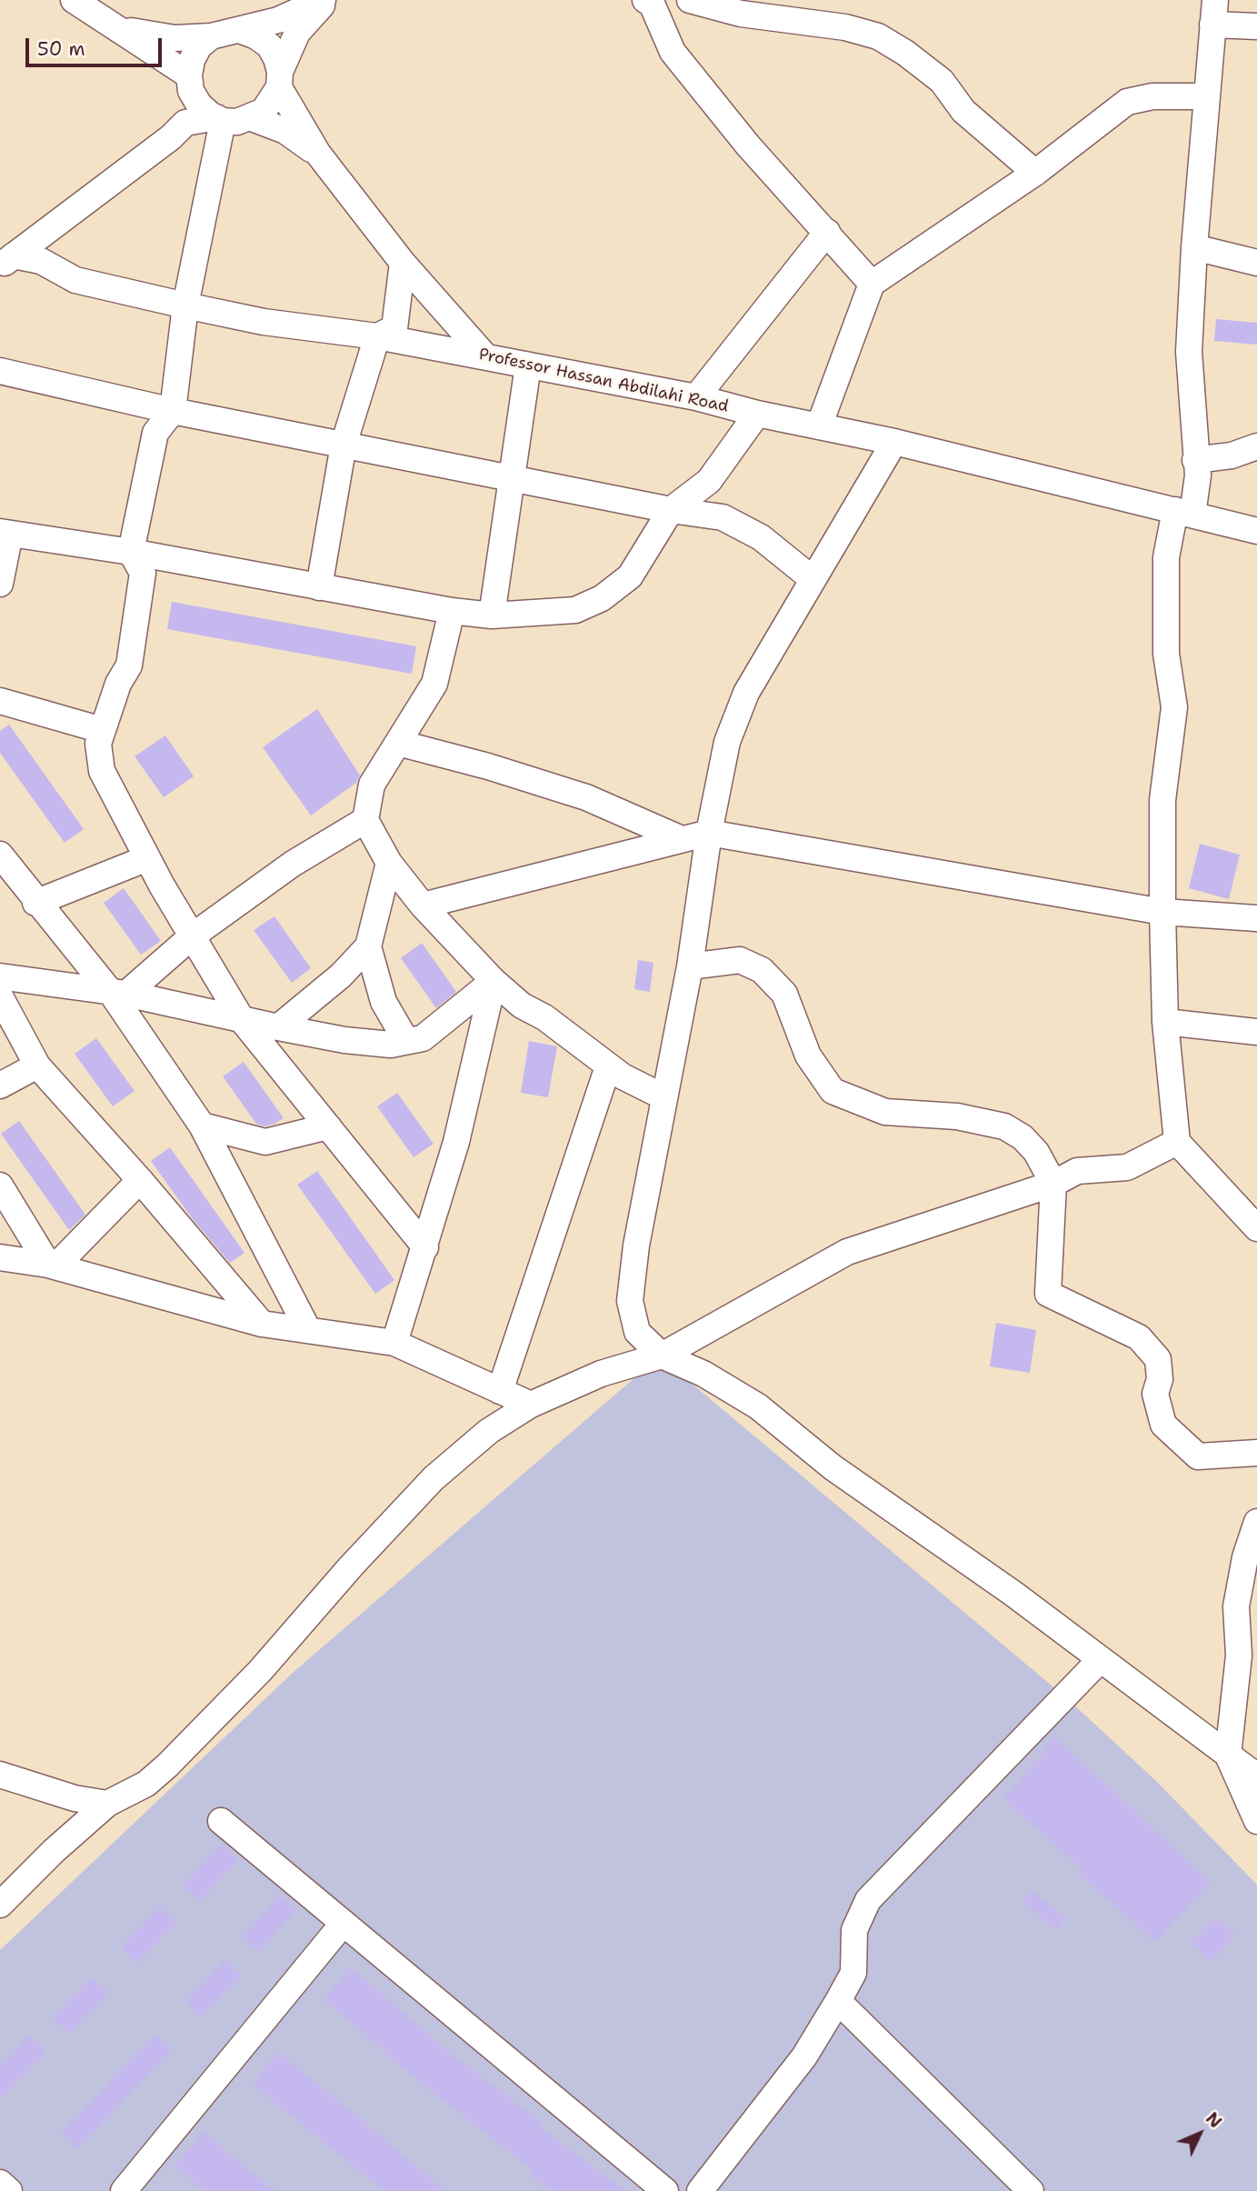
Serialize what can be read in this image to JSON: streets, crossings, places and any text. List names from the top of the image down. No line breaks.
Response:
{"streets":{"street":["Professor Hassan Abdilahi Road"]},"scale_bar":"50 m","north":"top right"}
